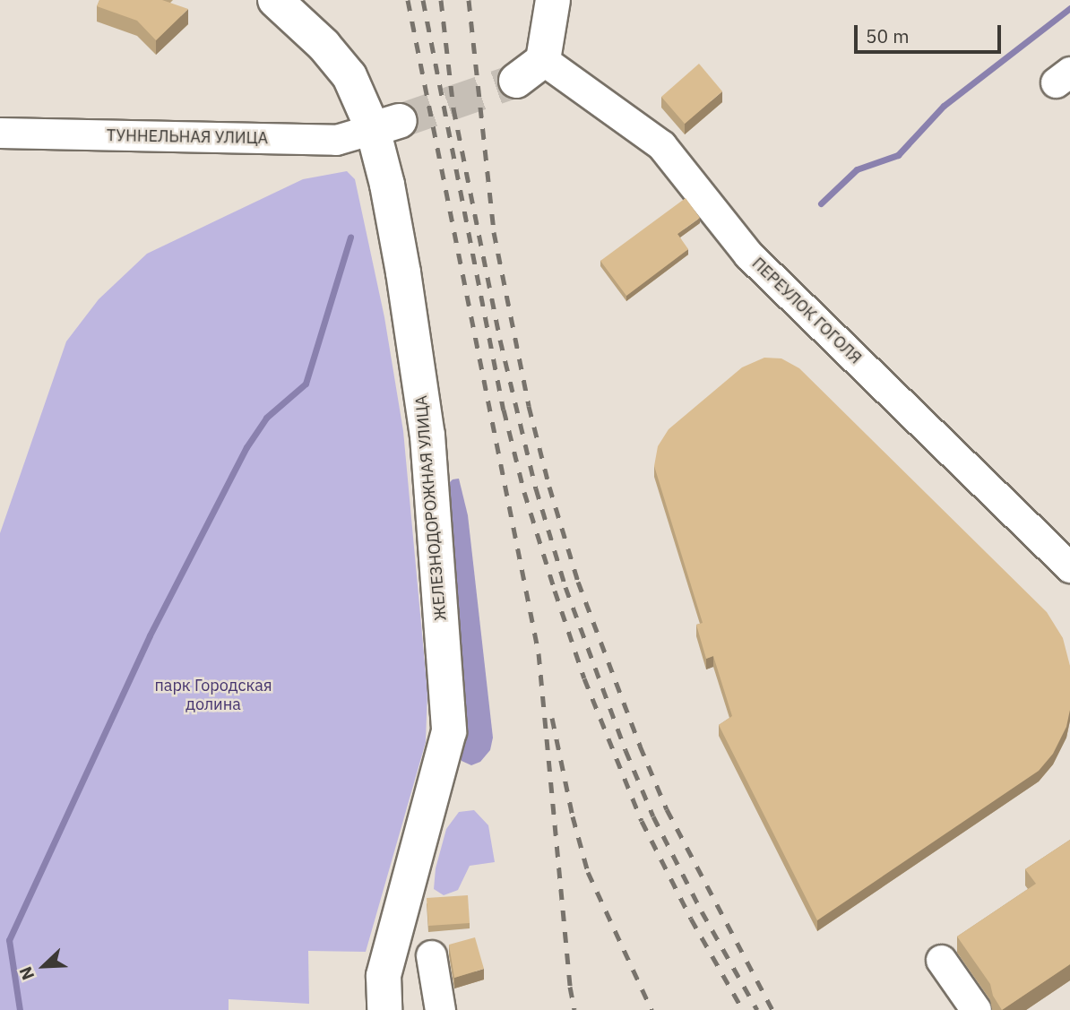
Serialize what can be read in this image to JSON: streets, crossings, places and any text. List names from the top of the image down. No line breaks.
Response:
{"streets":{"main road":["ЖЕЛЕЗНОДОРОЖНАЯ УЛИЦА"],"street":["ТУННЕЛЬНАЯ УЛИЦА","ПЕРЕУЛОК ГОГОЛЯ"]},"crossings":[["ТУННЕЛЬНАЯ УЛИЦА","ЖЕЛЕЗНОДОРОЖНАЯ УЛИЦА"]],"parks":["парк Городская долина"],"scale_bar":"50 m","north":"bottom left"}
